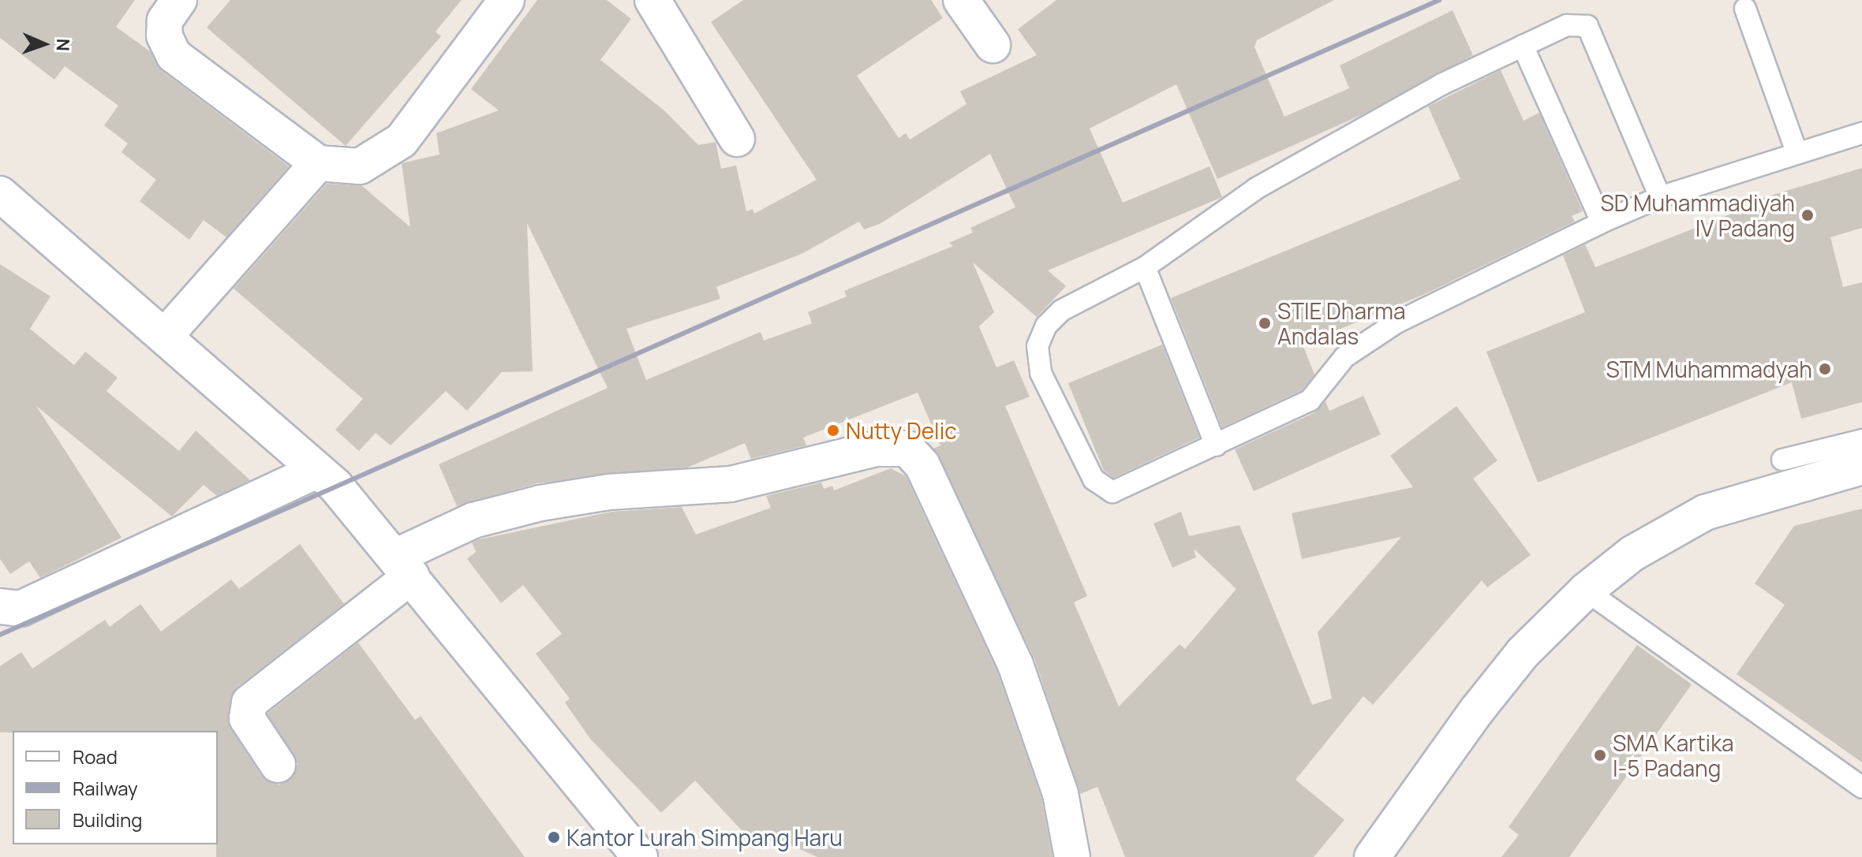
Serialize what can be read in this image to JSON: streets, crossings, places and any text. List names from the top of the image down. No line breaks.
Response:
{"places":["SD Muhammadiyah IV Padang","STIE Dharma Andalas","STM Muhammadyah","Nutty Delic","SMA Kartika I-5 Padang","Kantor Lurah Simpang Haru"],"legend":["Road","Railway","Building"],"north":"right"}
